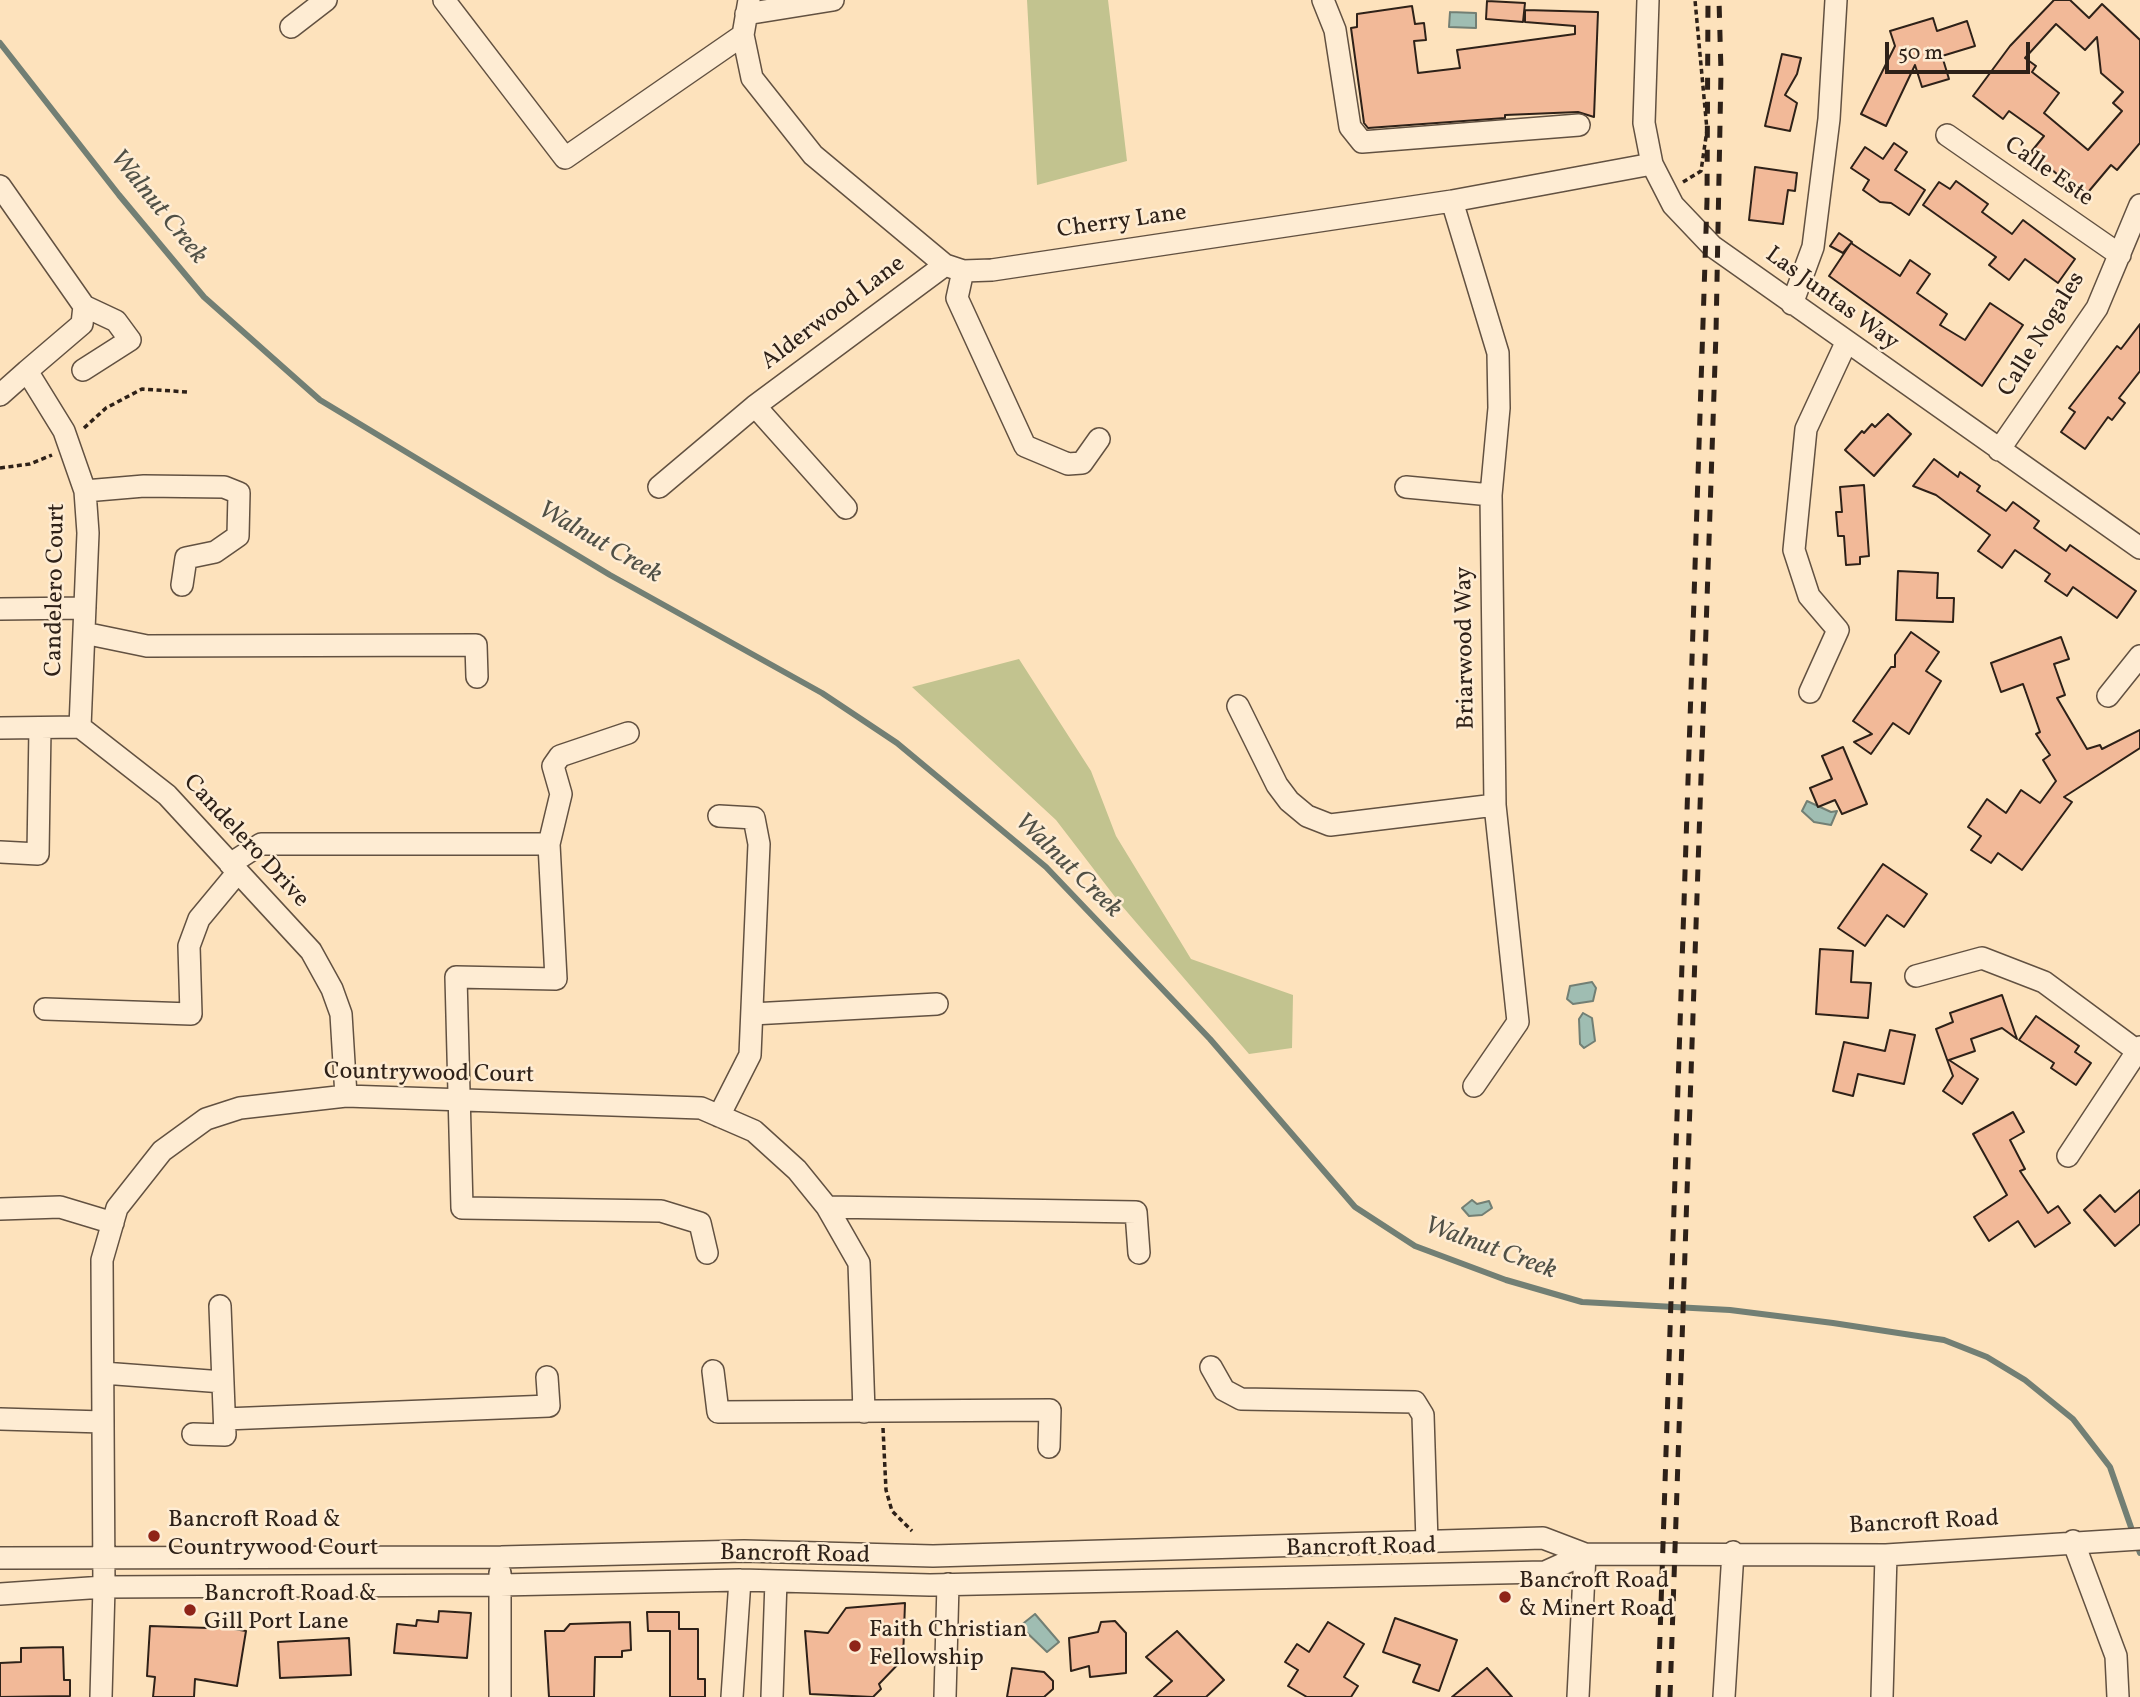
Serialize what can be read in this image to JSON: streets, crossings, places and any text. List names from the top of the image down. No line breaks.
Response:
{"streets":{"street":["Calle Este","Cherry Lane","Las Juntas Way","Alderwood Lane","Calle Nogales","Candelero Court","Briarwood Way","Candelero Drive","Countrywood Court","Bancroft Road"]},"crossings":[["Calle Este","Calle Nogales"],["Cherry Lane","Las Juntas Way"],["Cherry Lane","Alderwood Lane"],["Cherry Lane","Briarwood Way"],["Las Juntas Way","Calle Nogales"],["Candelero Court","Candelero Drive"],["Candelero Drive","Countrywood Court"],["Countrywood Court","Bancroft Road"]],"water":["Walnut Creek"],"places":["Bancroft Road & Countrywood Court","Bancroft Road & Minert Road","Bancroft Road & Gill Port Lane","Faith Christian Fellowship"],"scale_bar":"50 m"}
